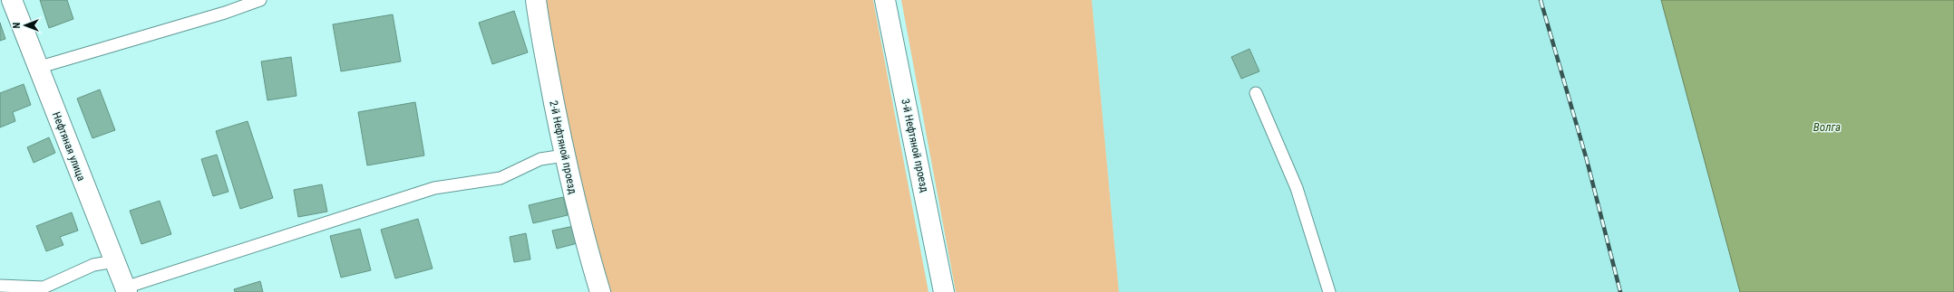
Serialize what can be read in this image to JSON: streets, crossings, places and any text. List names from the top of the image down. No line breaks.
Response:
{"streets":{"street":["3-й Нефтяной проезд","Нефтяная улица","2-й Нефтяной проезд"]},"water":["Волга"],"north":"left"}
